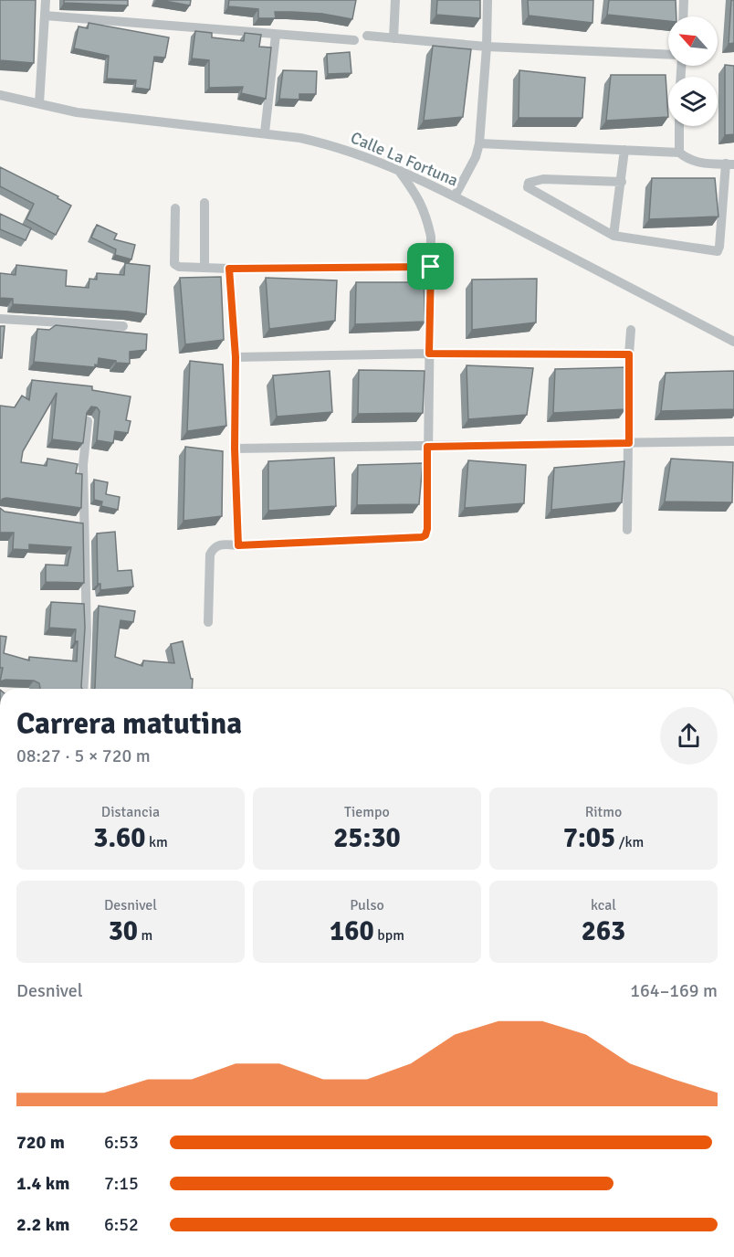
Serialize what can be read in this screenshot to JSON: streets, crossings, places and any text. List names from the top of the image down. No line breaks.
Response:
{"streets":{"street":["Calle La Fortuna"]},"north":"top left","page":{"heading":["Carrera matutina","08:27 · 5 × 720 m"],"stats":[["Distancia","3.60 km"],["Tiempo","25:30"],["Ritmo","7:05 /km"],["Desnivel","30 m"],["Pulso","160 bpm"],["kcal","263"]],"chart":["Desnivel","164–169 m"],"list":[{"name":"720 m","note":"6:53"},{"name":"1.4 km","note":"7:15"},{"name":"2.2 km","note":"6:52"}]}}
